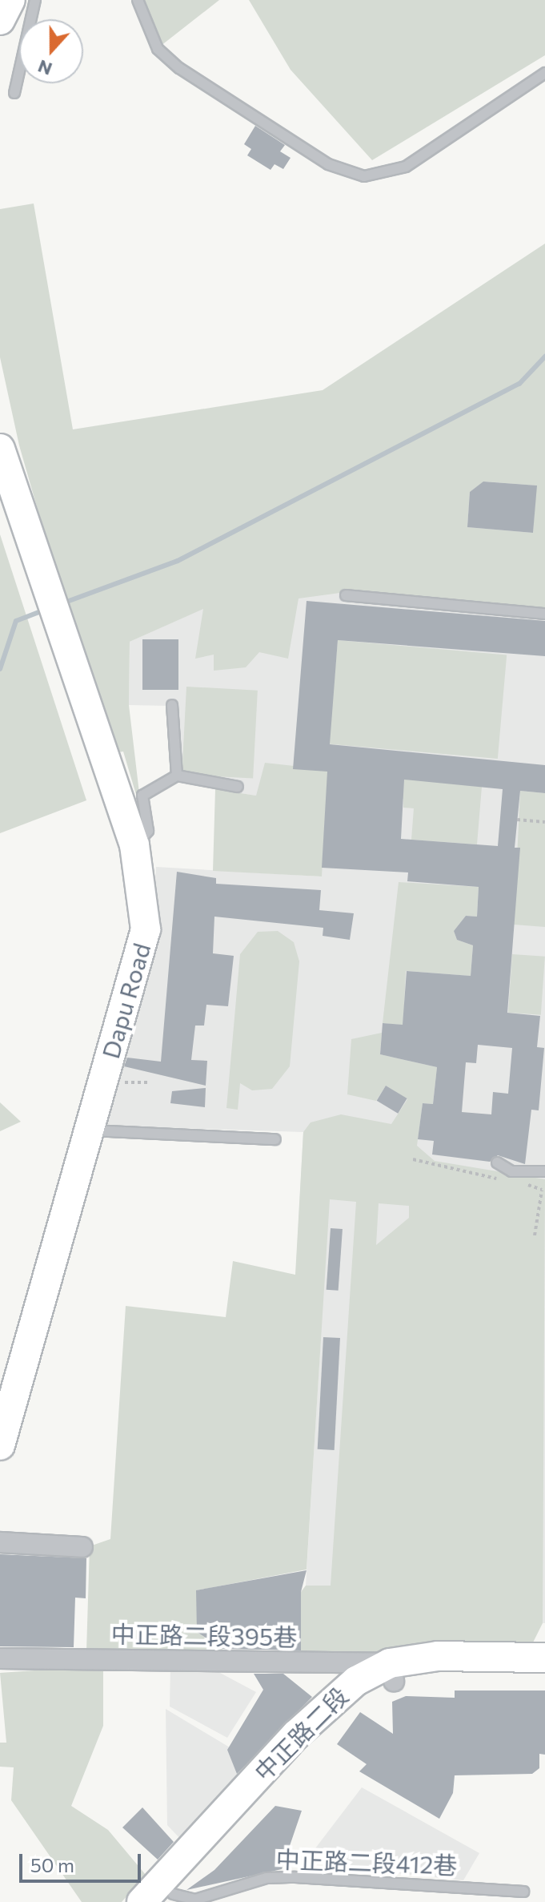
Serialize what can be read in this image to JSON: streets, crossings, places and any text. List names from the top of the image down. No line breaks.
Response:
{"streets":{"main road":["Dapu Road","中正路二段"],"street":["中正路二段395巷"],"lane":["中正路二段412巷"]},"crossings":[["中正路二段395巷","中正路二段"],["中正路二段","中正路二段412巷"]],"scale_bar":"50 m","north":"bottom"}
